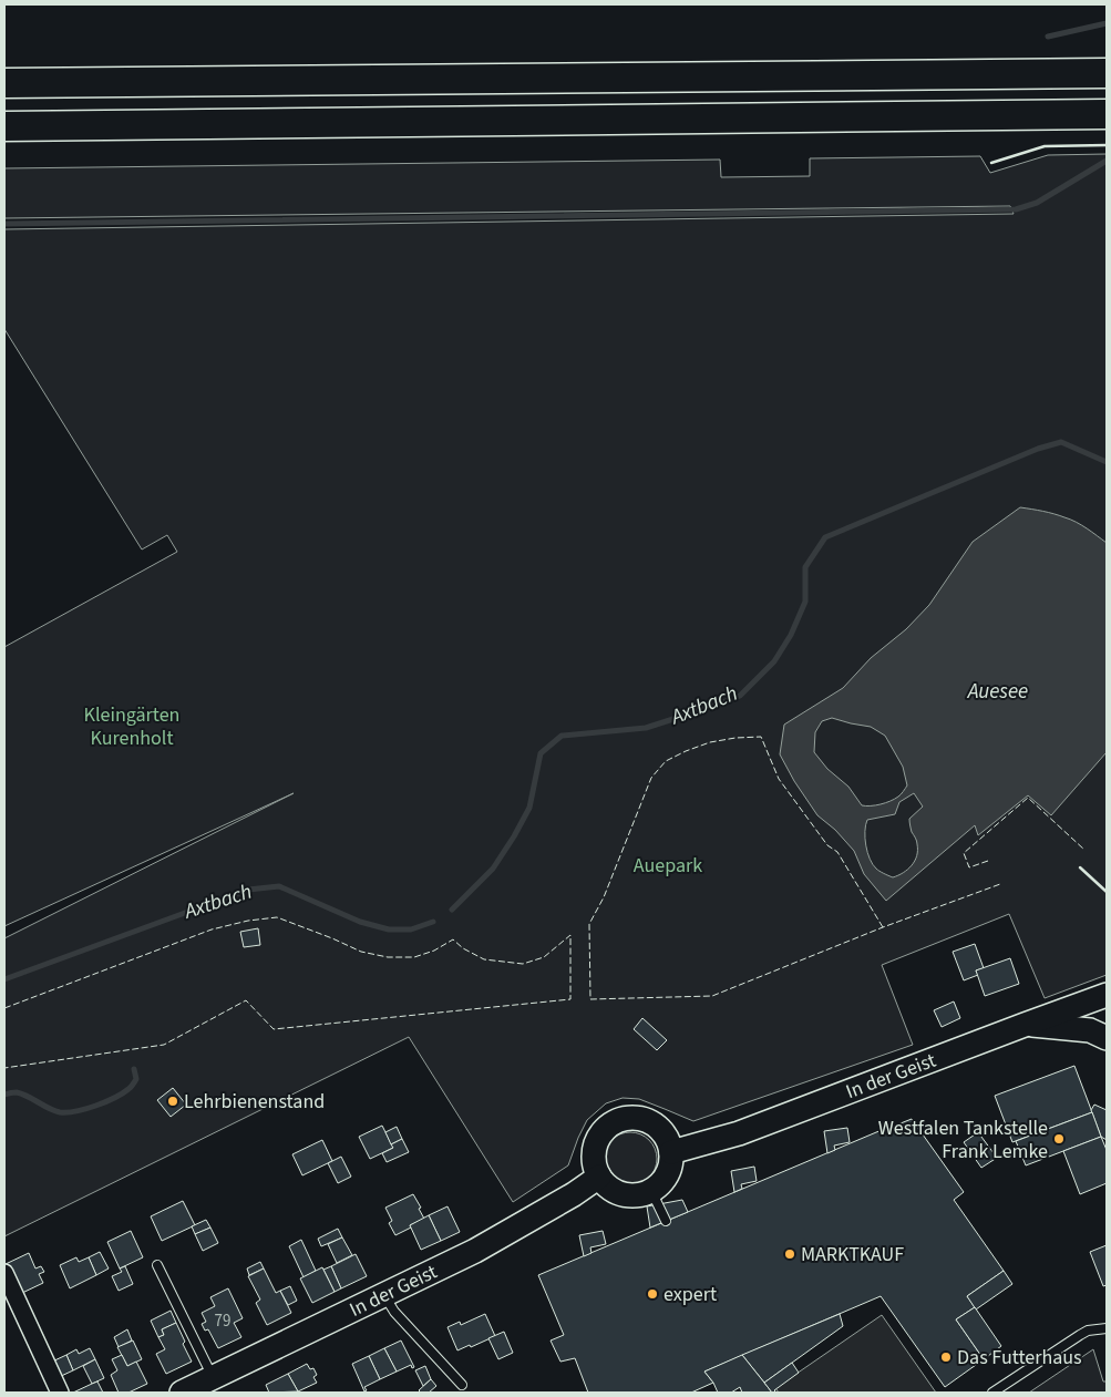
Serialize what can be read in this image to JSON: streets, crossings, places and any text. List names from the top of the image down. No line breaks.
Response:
{"streets":{"main road":["In der Geist"]},"water":["Auesee","Axtbach"],"parks":["Kleingärten Kurenholt","Auepark"],"places":["Lehrbienenstand","Westfalen Tankstelle Frank Lemke","MARKTKAUF","expert","Das Futterhaus"],"house_numbers":["79"]}
